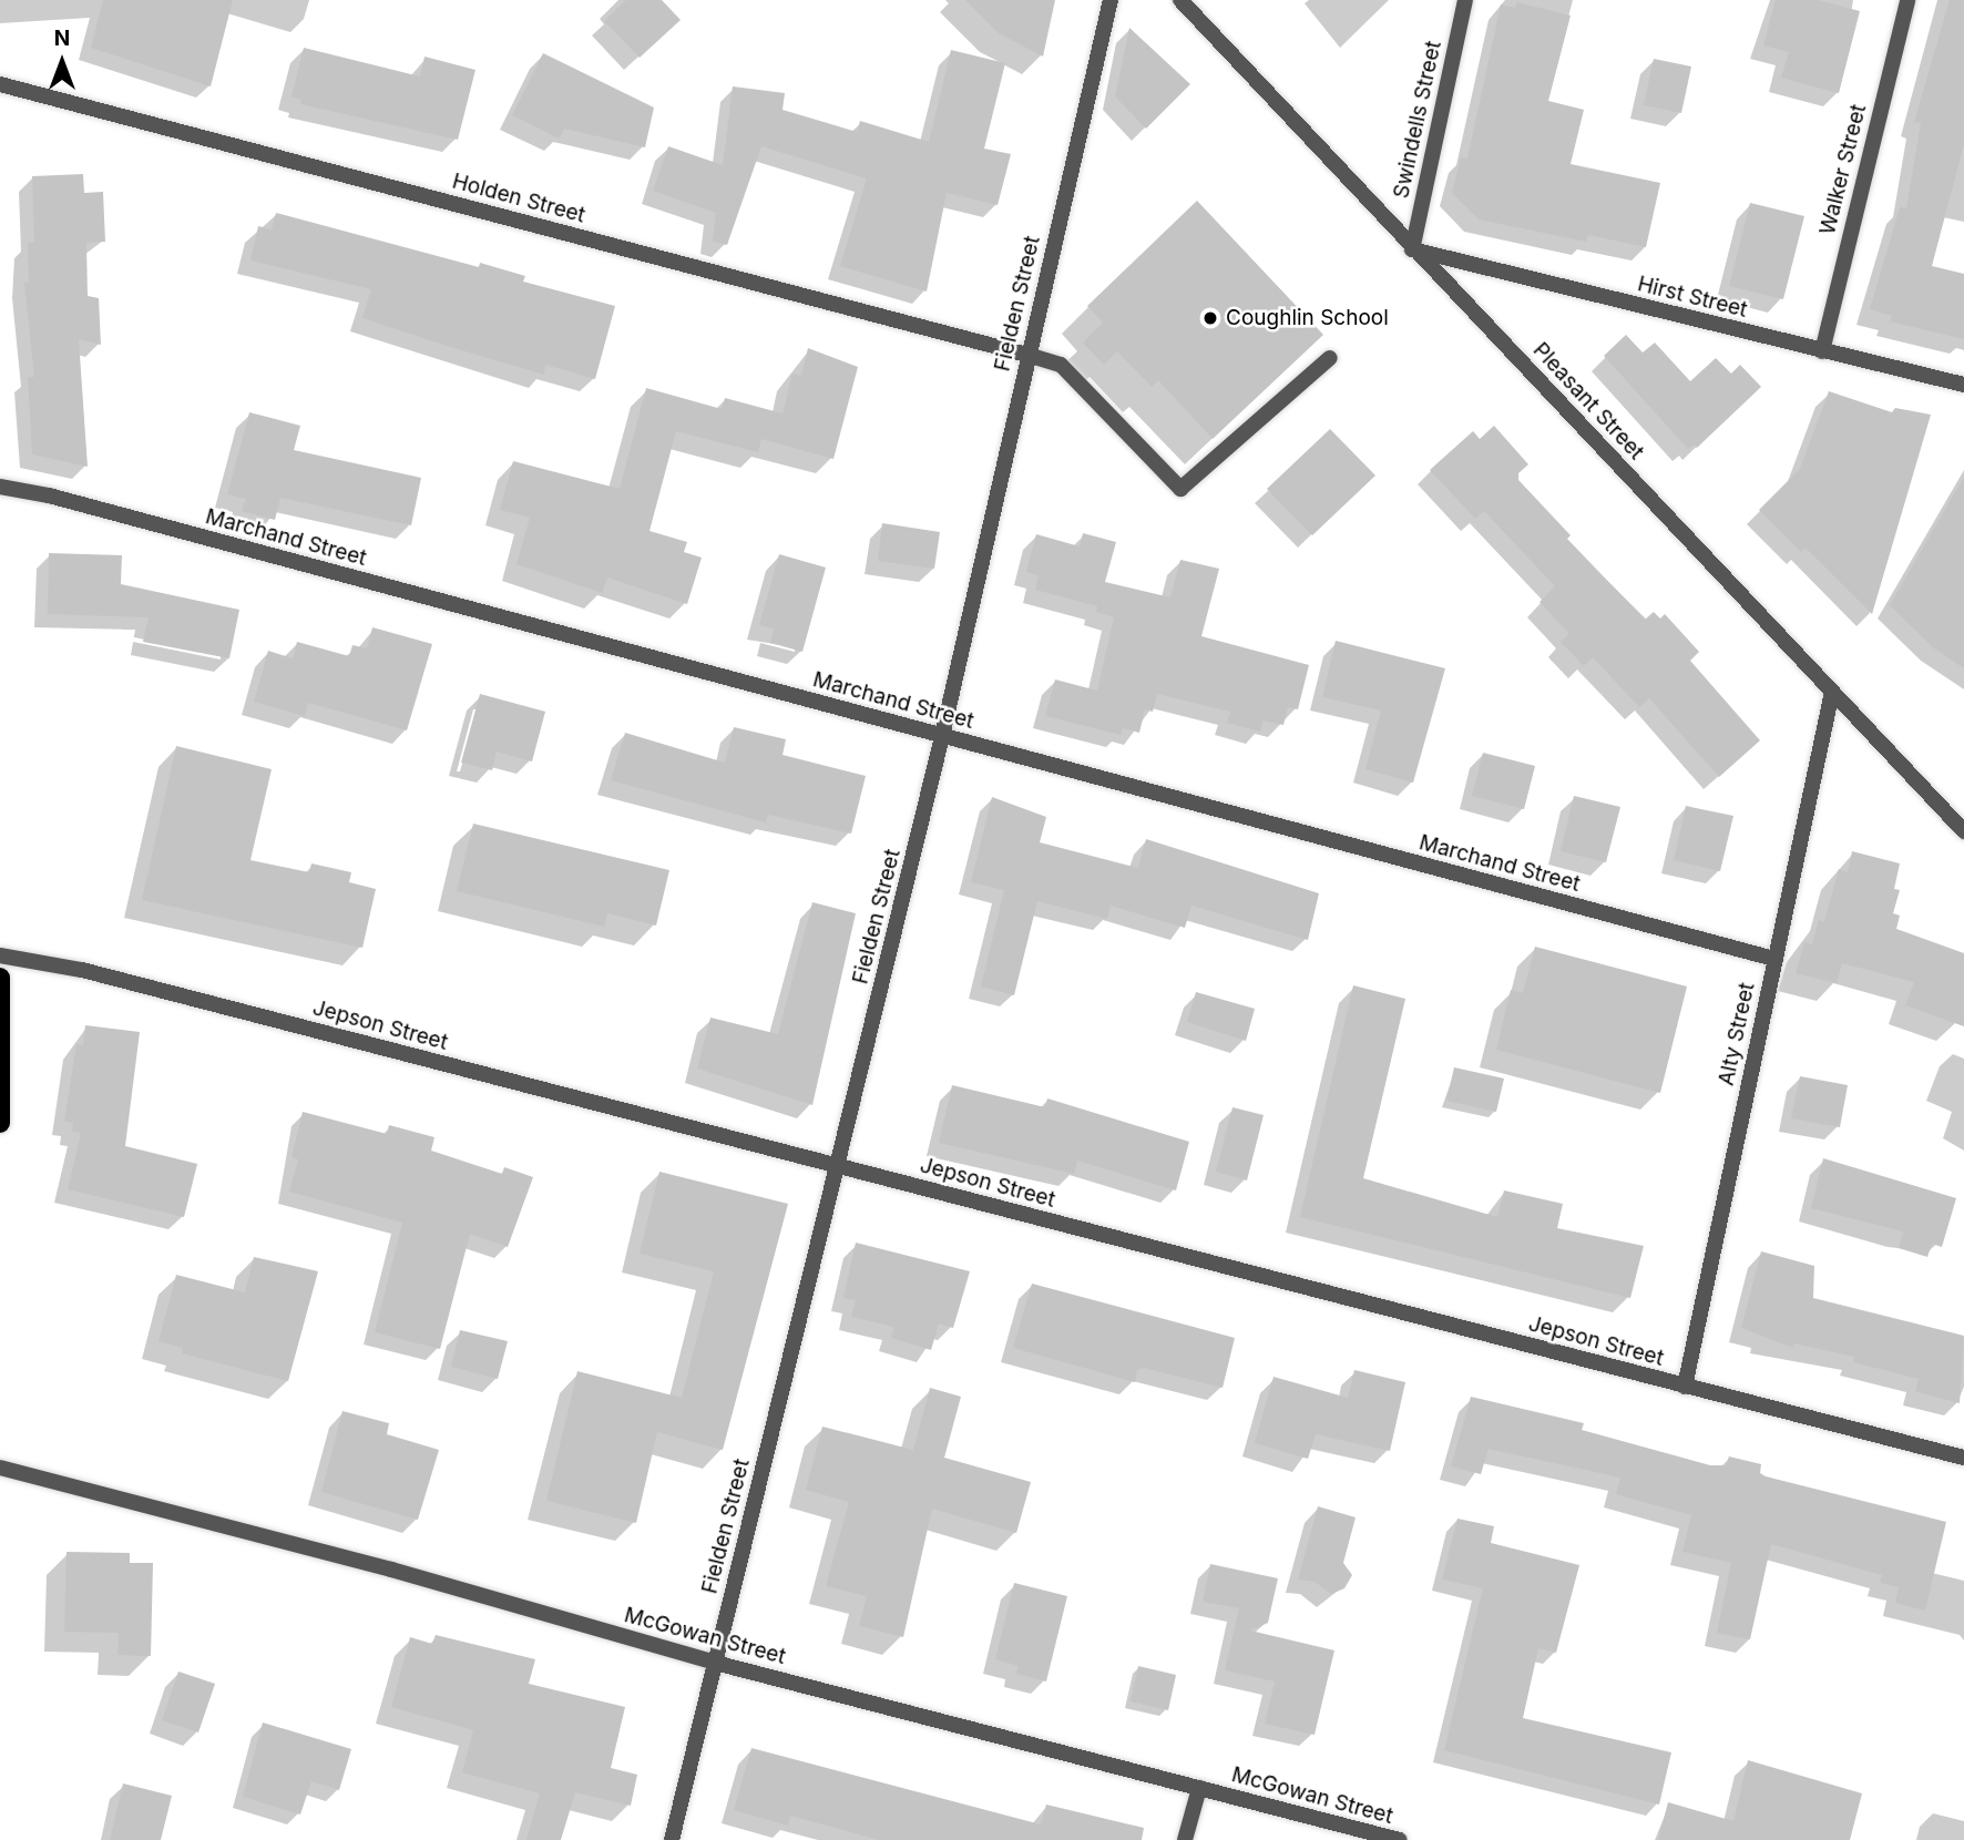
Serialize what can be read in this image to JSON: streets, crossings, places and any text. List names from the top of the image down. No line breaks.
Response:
{"streets":{"street":["Swindells Street","Walker Street","Holden Street","Hirst Street","Fielden Street","Pleasant Street","Marchand Street","Jepson Street","Alty Street","McGowan Street"]},"crossings":[["Swindells Street","Hirst Street"],["Swindells Street","Pleasant Street"],["Walker Street","Hirst Street"],["Holden Street","Fielden Street"],["Hirst Street","Pleasant Street"],["Fielden Street","Marchand Street"],["Fielden Street","Jepson Street"],["Fielden Street","McGowan Street"],["Pleasant Street","Alty Street"],["Marchand Street","Alty Street"],["Jepson Street","Alty Street"]],"places":["Coughlin School"],"north":"top"}
